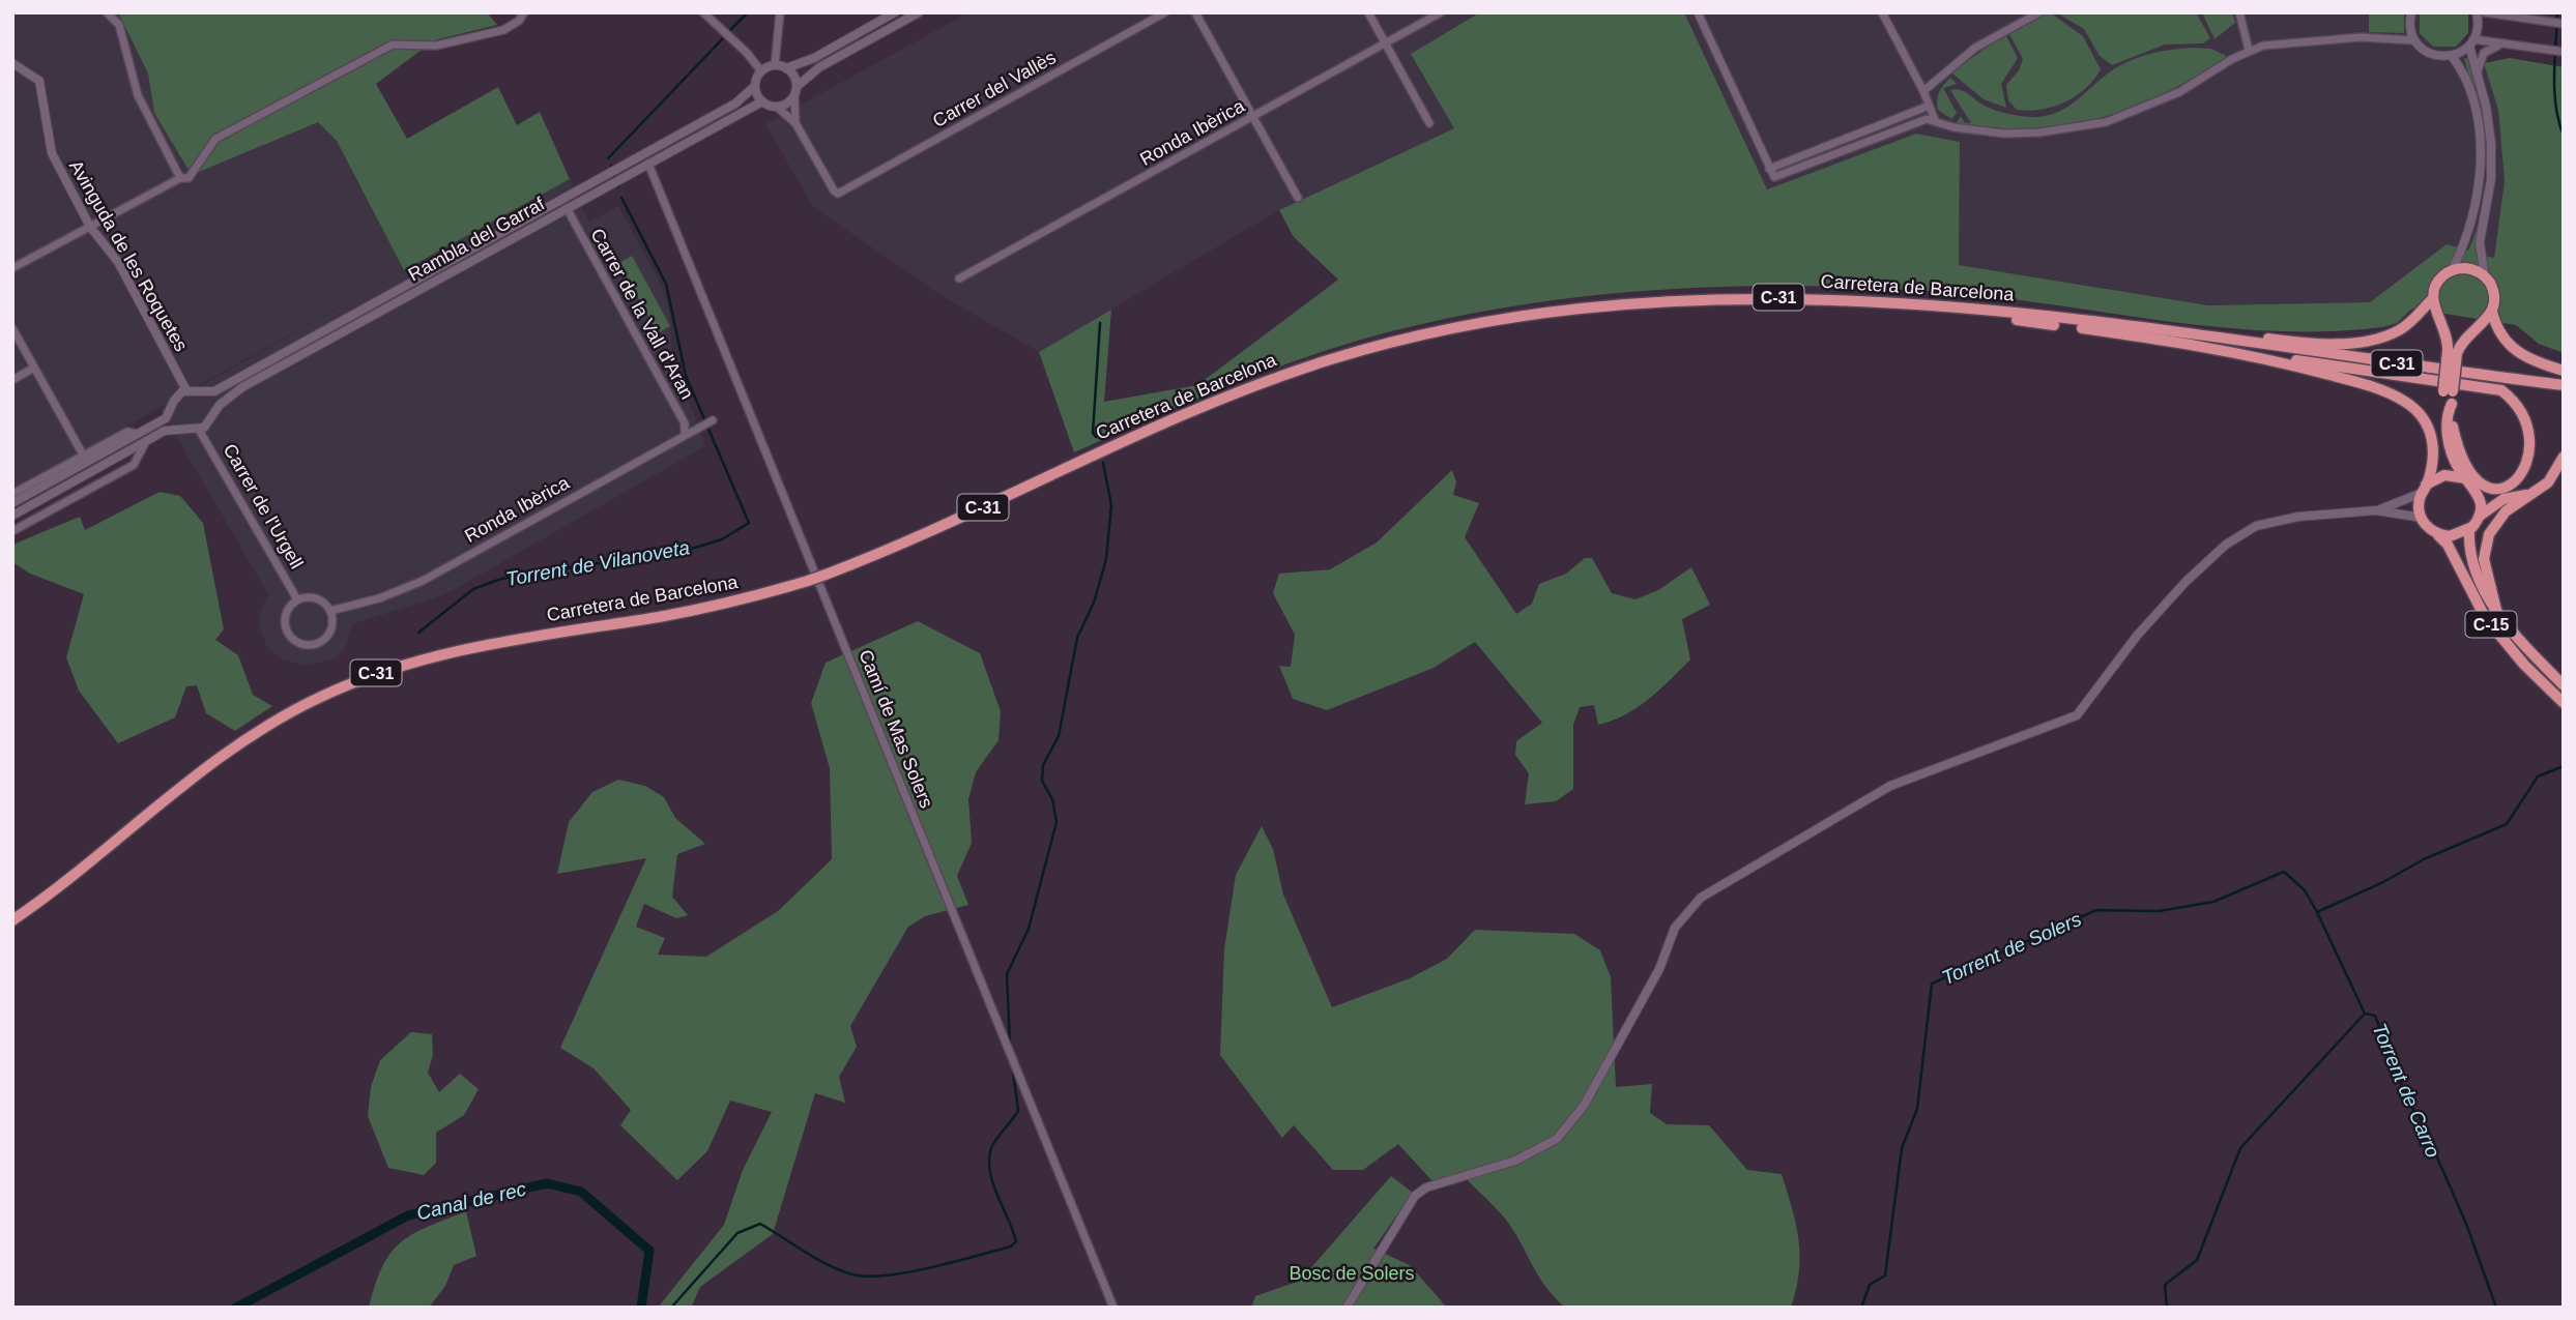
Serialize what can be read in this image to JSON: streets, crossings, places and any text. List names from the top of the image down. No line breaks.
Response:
{"streets":{"highway":["Carretera de Barcelona","C-31","C-15"],"street":["Carrer del Vallès","Ronda Ibèrica","Rambla del Garraf","Avinguda de les Roquetes","Carrer de la Vall d'Aran","Carrer de l'Urgell","Camí de Mas Solers"]},"crossings":[["Ronda Ibèrica","Carrer de la Vall d'Aran"],["Ronda Ibèrica","Carrer de l'Urgell"],["Rambla del Garraf","Avinguda de les Roquetes"],["Rambla del Garraf","Carrer de la Vall d'Aran"],["Rambla del Garraf","Carrer de l'Urgell"],["Rambla del Garraf","Camí de Mas Solers"],["Avinguda de les Roquetes","Carrer de l'Urgell"]],"water":["Torrent de Vilanoveta","Torrent de Solers","Torrent de Carro","Canal de rec"],"parks":["Bosc de Solers"]}
